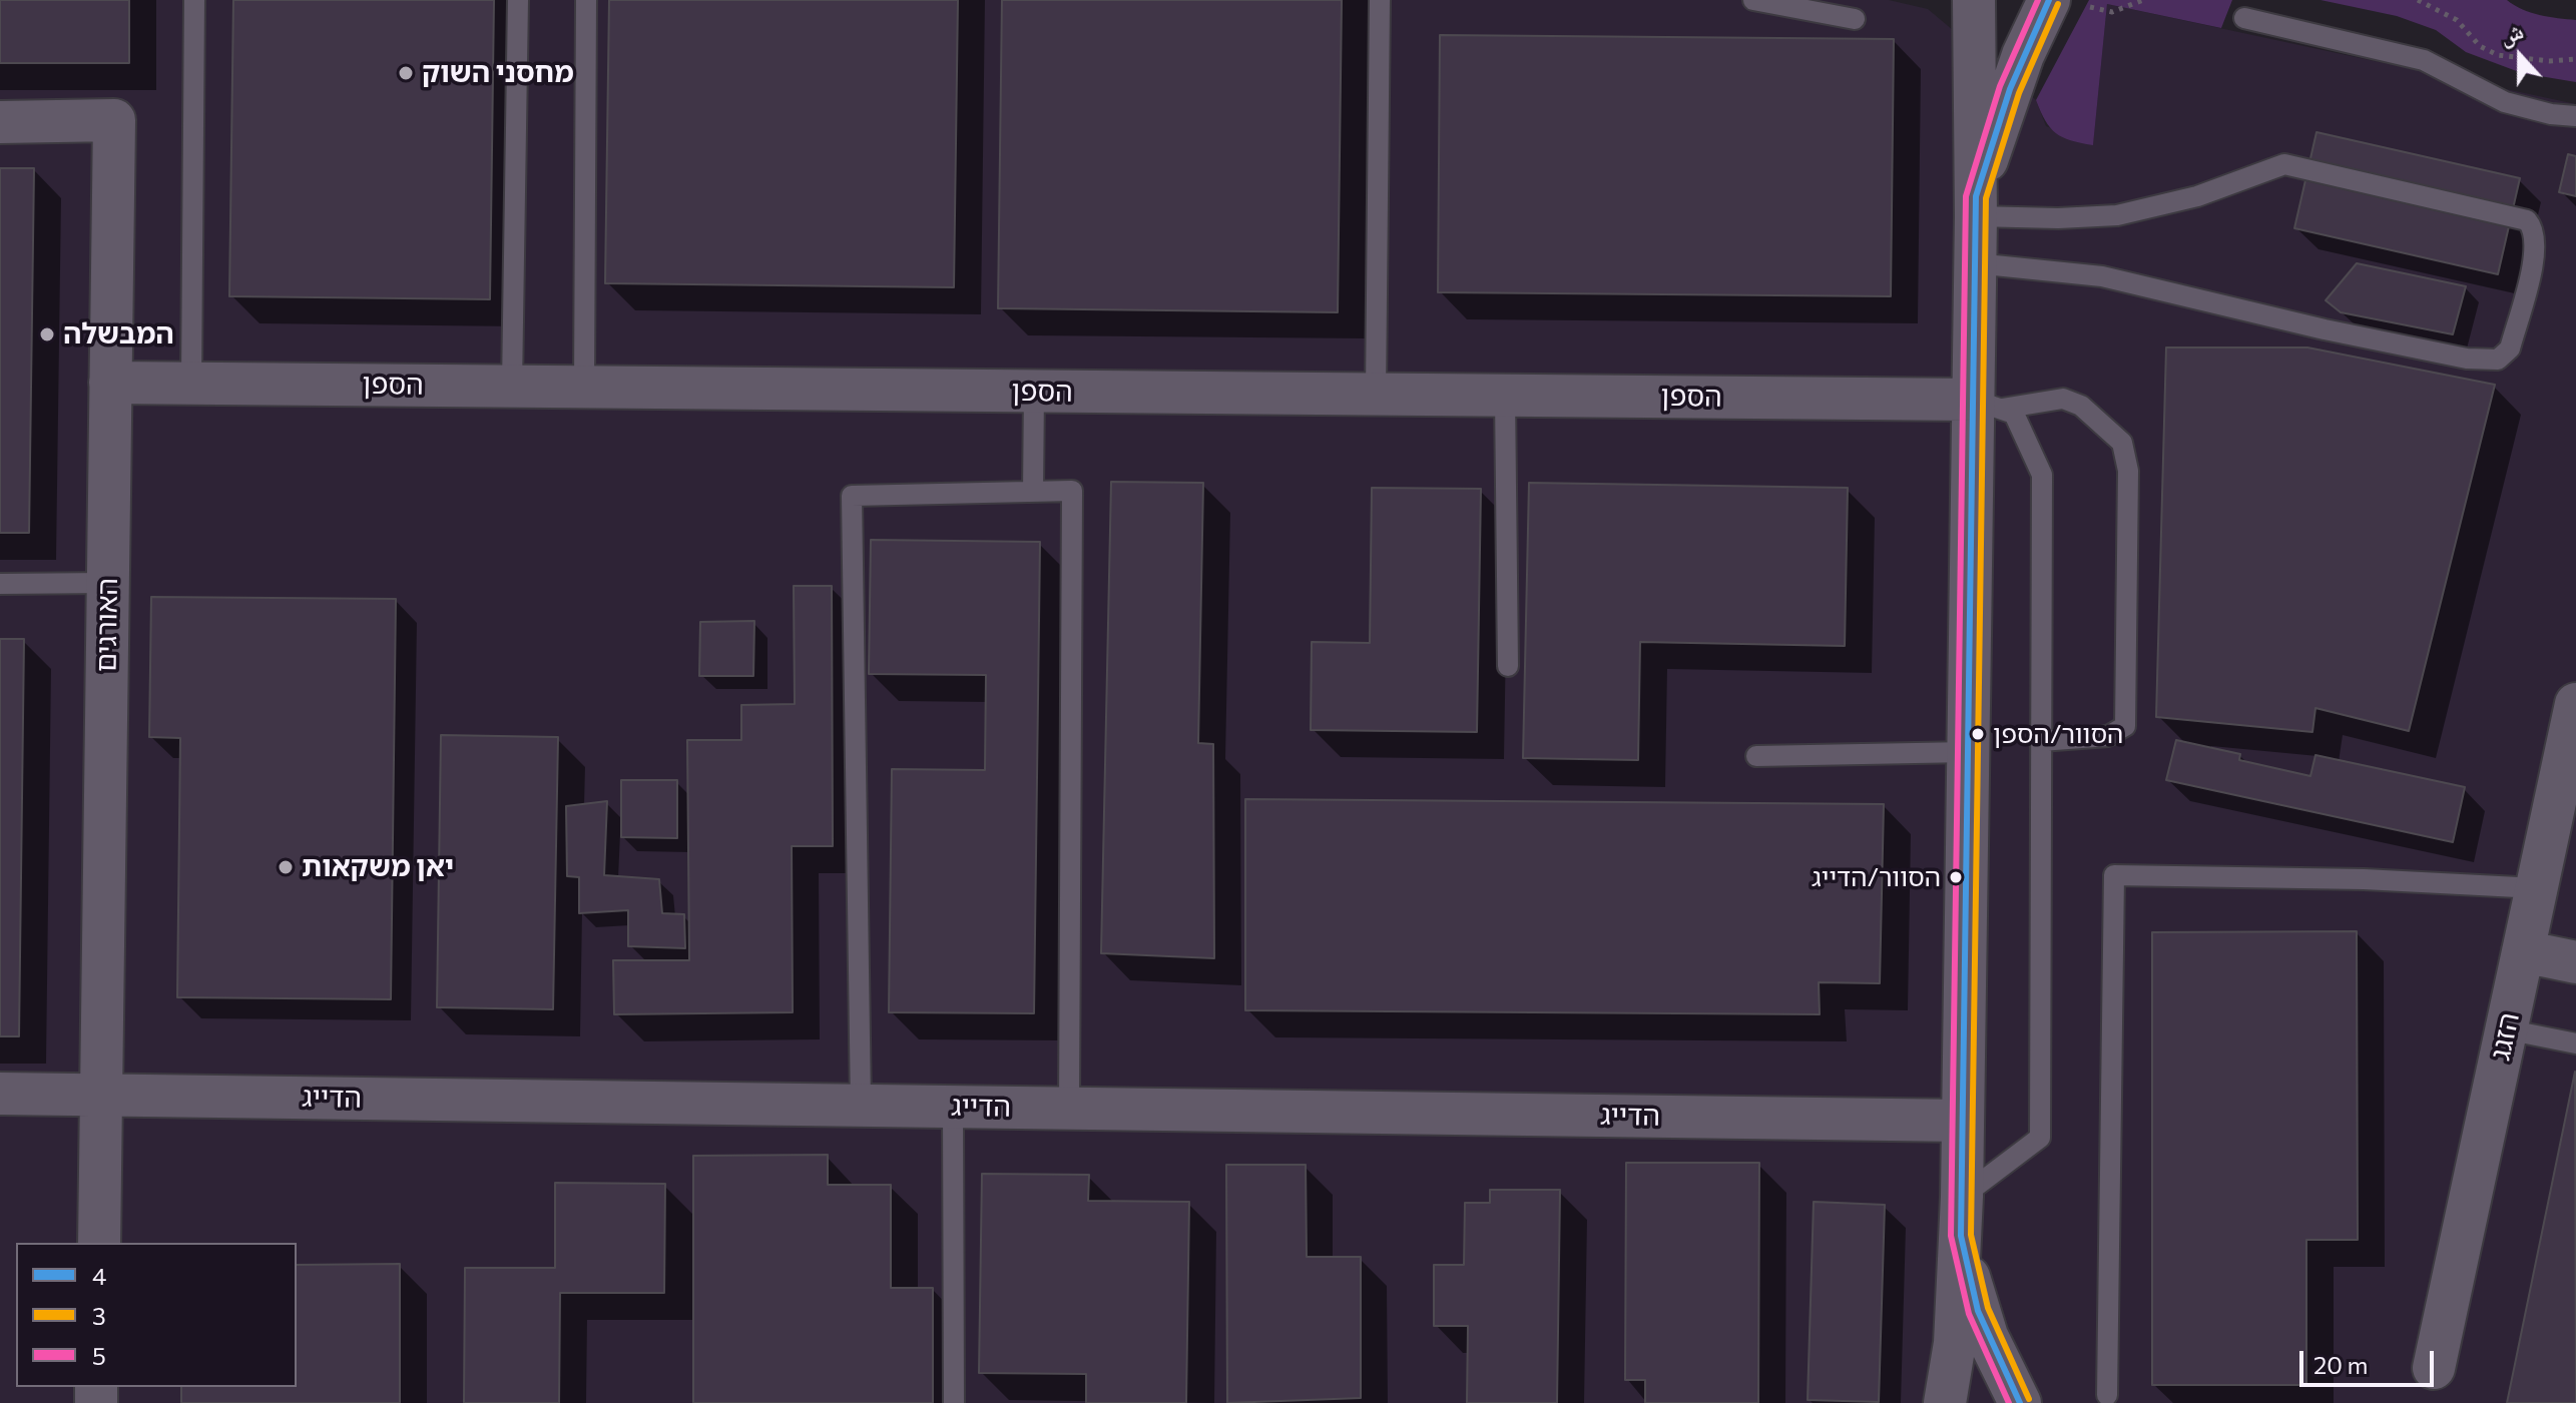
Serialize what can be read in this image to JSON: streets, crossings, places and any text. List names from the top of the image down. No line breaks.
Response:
{"streets":{"street":["הספן","האורגים","הזגג","הדייג"]},"crossings":[["הספן","האורגים"],["האורגים","הדייג"]],"places":["מחסני השוק","המבשלה","הסוור/הספן","יאן משקאות","הסוור/הדייג"],"lines":["transit line 4","transit line 5","transit line 3"],"legend":["4","3","5"],"scale_bar":"20 m","north":"top"}
